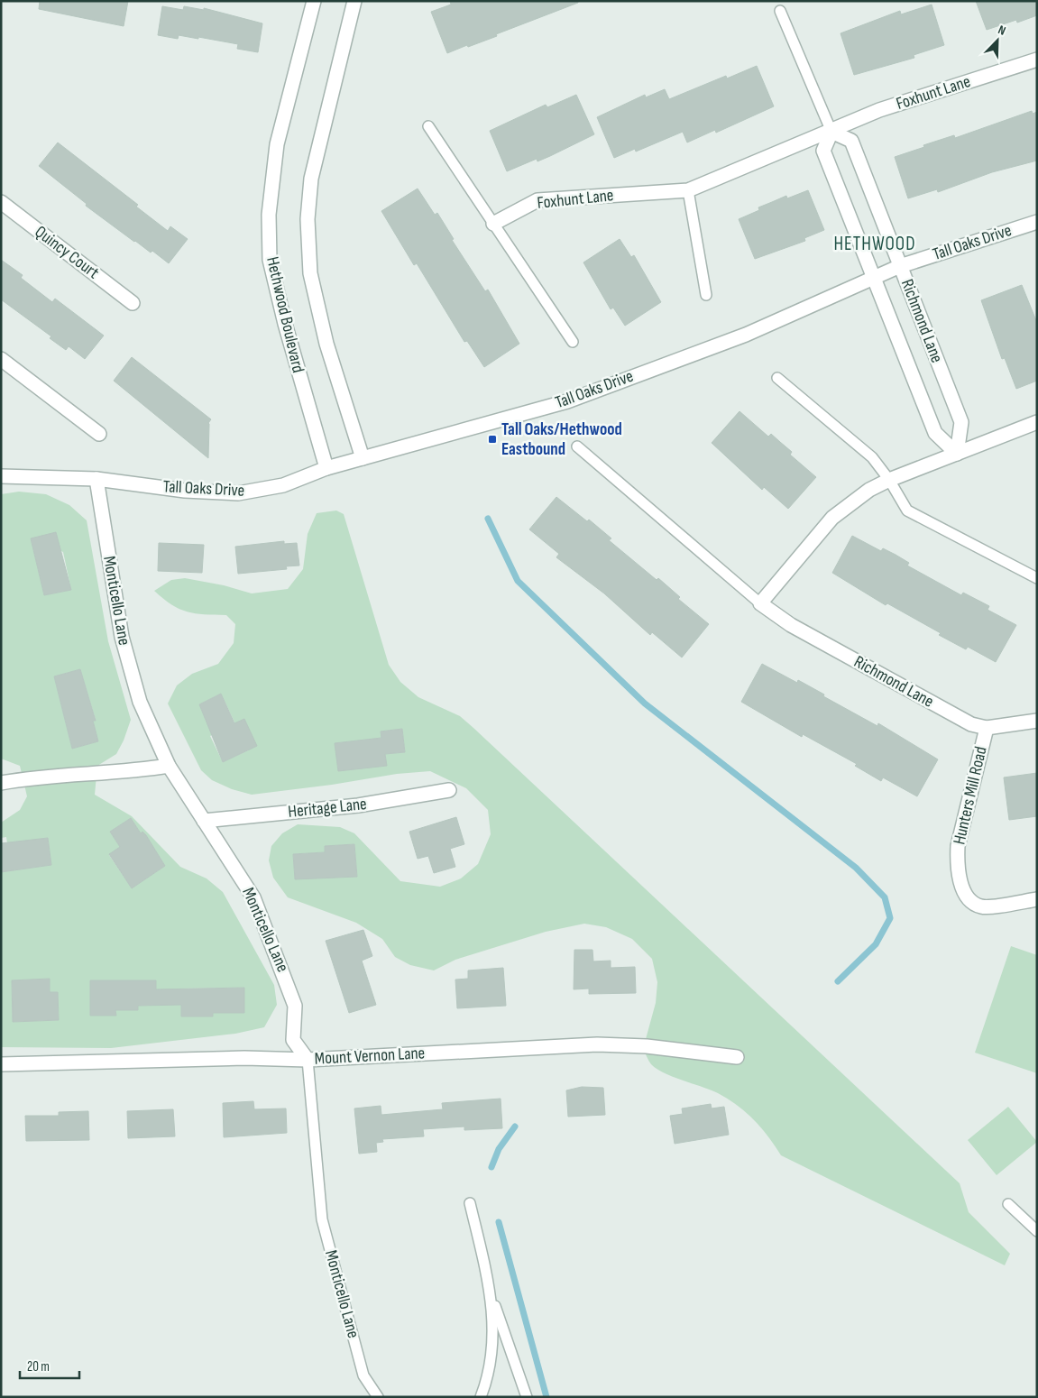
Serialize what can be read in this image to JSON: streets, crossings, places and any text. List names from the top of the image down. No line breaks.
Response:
{"streets":{"street":["Foxhunt Lane","Tall Oaks Drive","Quincy Court","Hethwood Boulevard","Richmond Lane","Monticello Lane","Hunters Mill Road","Heritage Lane","Mount Vernon Lane"]},"crossings":[["Tall Oaks Drive","Hethwood Boulevard"],["Tall Oaks Drive","Richmond Lane"],["Tall Oaks Drive","Monticello Lane"],["Richmond Lane","Hunters Mill Road"],["Monticello Lane","Heritage Lane"],["Monticello Lane","Mount Vernon Lane"]],"districts":["HETHWOOD"],"places":{"transit":["Tall Oaks/Hethwood Eastbound"]},"scale_bar":"20 m","north":"top right"}
